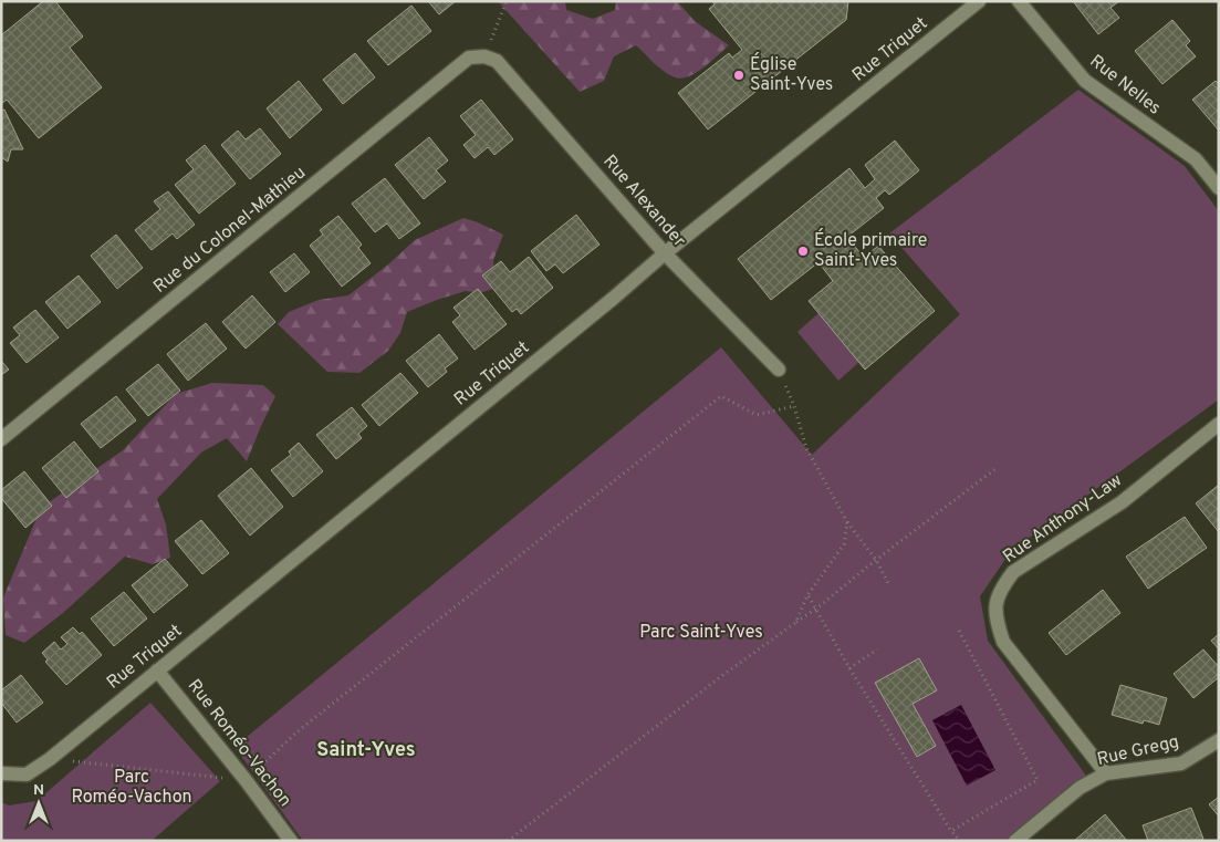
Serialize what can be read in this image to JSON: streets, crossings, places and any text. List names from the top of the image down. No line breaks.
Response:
{"streets":{"street":["Rue Triquet","Rue Nelles","Rue Alexander","Rue du Colonel-Mathieu","Rue Anthony-Law","Rue Roméo-Vachon","Rue Gregg"]},"crossings":[["Rue Triquet","Rue Alexander"],["Rue Triquet","Rue Roméo-Vachon"],["Rue Alexander","Rue du Colonel-Mathieu"],["Rue Anthony-Law","Rue Gregg"]],"districts":["Saint-Yves"],"parks":["Parc Saint-Yves","Parc Roméo-Vachon"],"places":["Église Saint-Yves","École primaire Saint-Yves"],"north":"top"}
